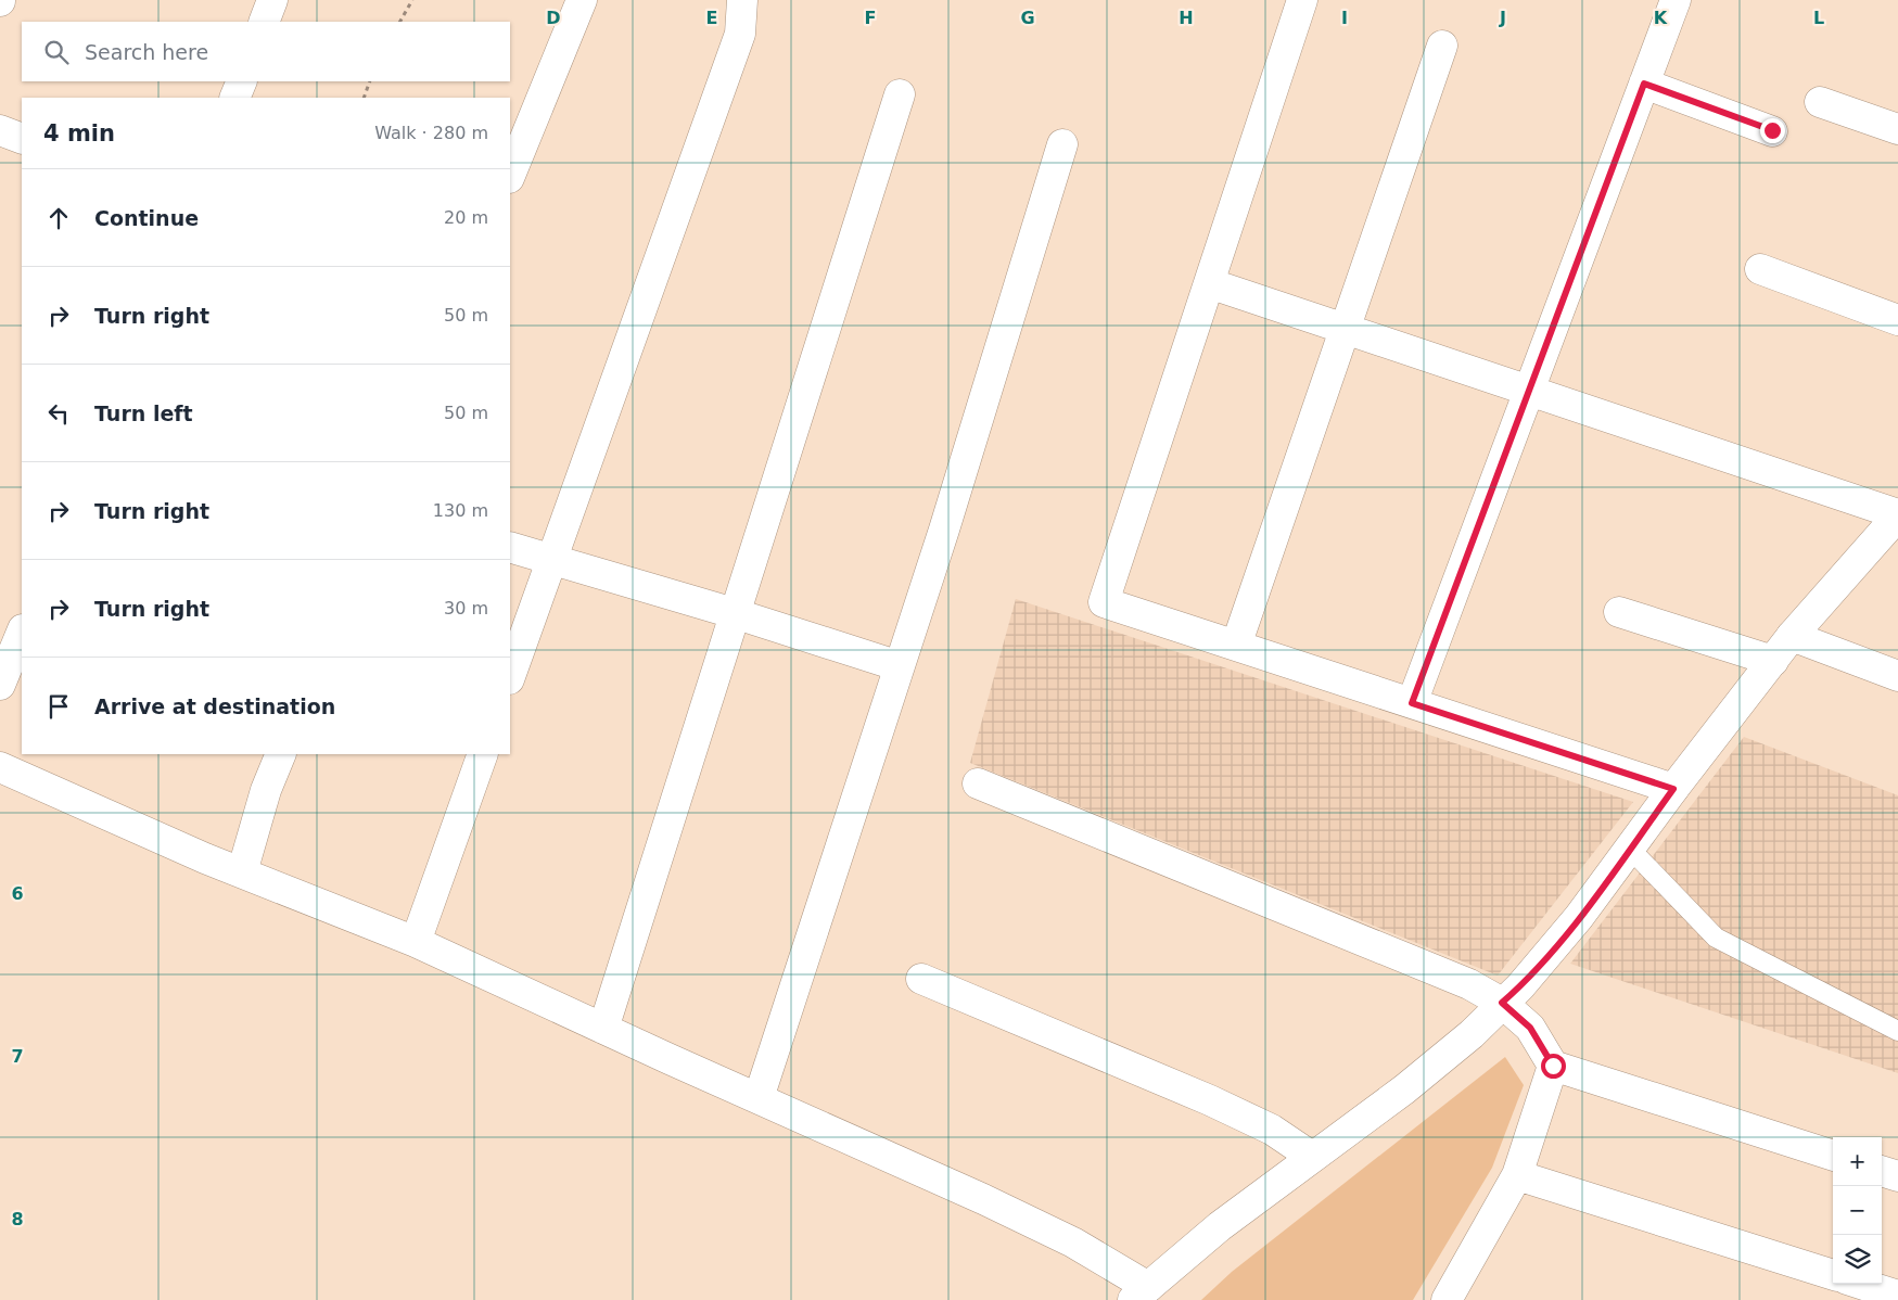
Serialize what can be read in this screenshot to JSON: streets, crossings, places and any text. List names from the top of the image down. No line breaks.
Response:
{"page":{"search":"Search here","heading":["4 min","Walk · 280 m"],"list":[["Continue","20 m"],["Turn right","50 m"],["Turn left","50 m"],["Turn right","130 m"],["Turn right","30 m"],"Arrive at destination"],"map_buttons":["+","−"]},"grid":{"columns":["D","E","F","G","H","I","J","K","L"],"rows":["6","7","8"]}}
